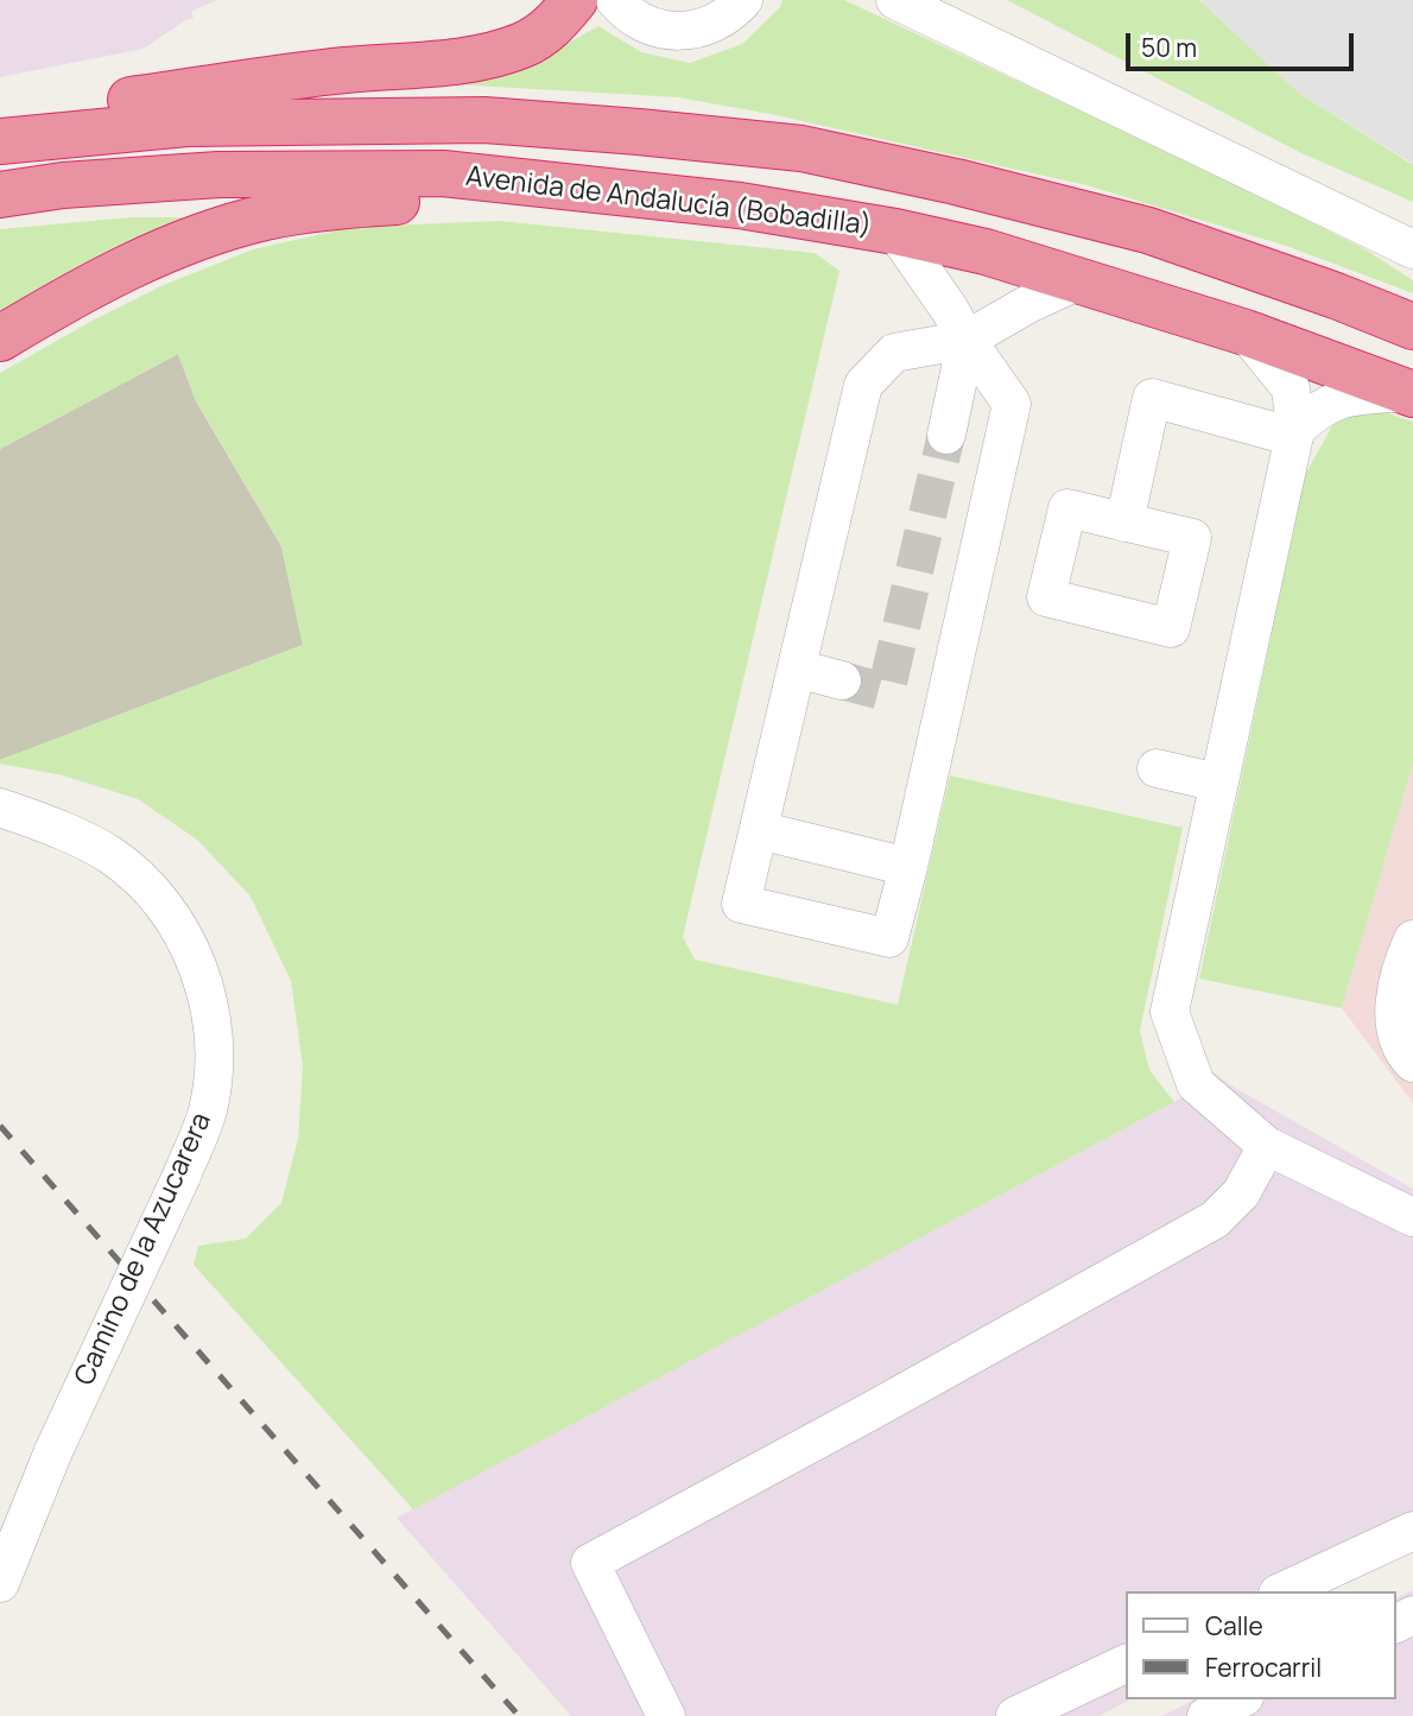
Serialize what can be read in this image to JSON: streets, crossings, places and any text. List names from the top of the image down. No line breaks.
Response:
{"streets":{"highway":["Avenida de Andalucía (Bobadilla)"],"street":["Camino de la Azucarera"]},"legend":["Calle","Ferrocarril"],"scale_bar":"50 m"}
